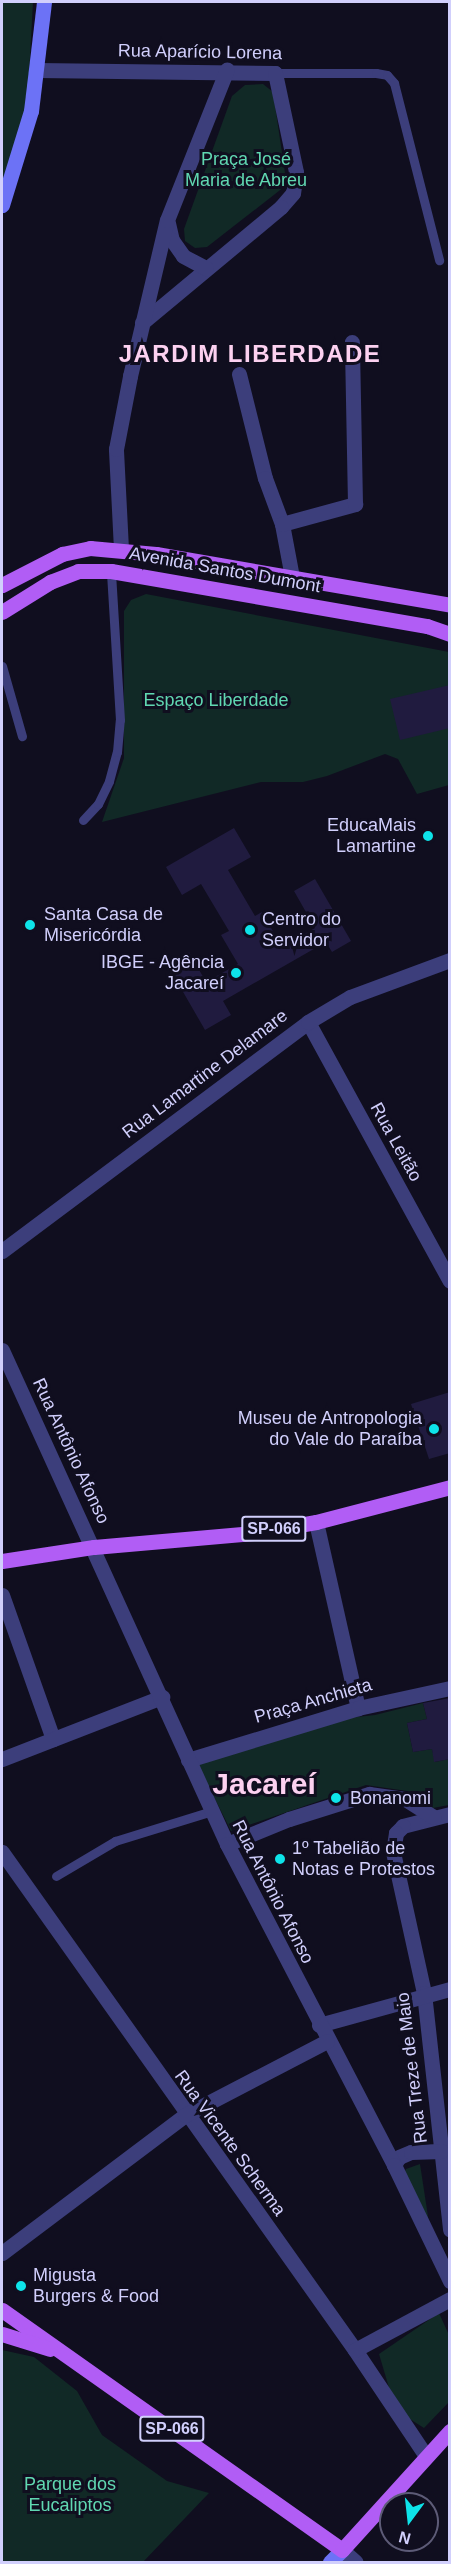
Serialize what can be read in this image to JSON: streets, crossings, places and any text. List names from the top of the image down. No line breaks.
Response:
{"streets":{"main road":["Avenida Santos Dumont","SP-066"],"street":["Rua Aparício Lorena","Rua Lamartine Delamare","Rua Leitão","Rua Antônio Afonso","Praça Anchieta","Rua Treze de Maio","Rua Vicente Scherma"]},"crossings":[["Rua Lamartine Delamare","Rua Leitão"],["Rua Antônio Afonso","SP-066"],["Rua Antônio Afonso","Praça Anchieta"]],"districts":["JARDIM LIBERDADE","Jacareí"],"parks":["Praça José Maria de Abreu","Espaço Liberdade","Parque dos Eucaliptos"],"places":["EducaMais Lamartine","Santa Casa de Misericórdia","Centro do Servidor","IBGE - Agência Jacareí","Museu de Antropologia do Vale do Paraíba","Bonanomi","1º Tabelião de Notas e Protestos","Migusta Burgers & Food"],"north":"bottom"}
